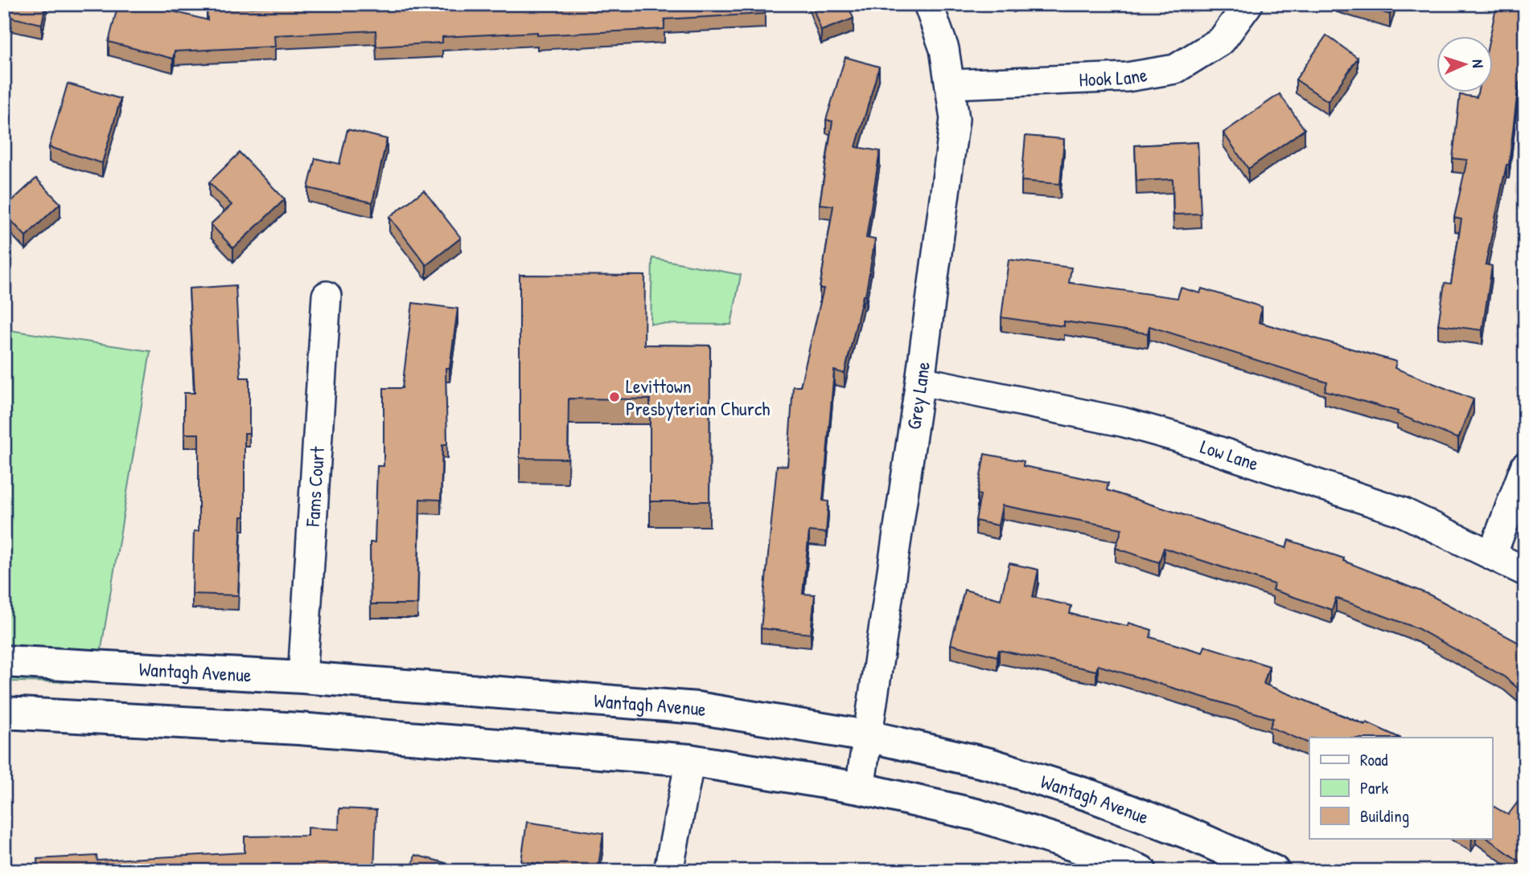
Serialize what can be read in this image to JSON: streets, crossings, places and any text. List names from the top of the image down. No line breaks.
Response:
{"streets":{"main road":["Wantagh Avenue"],"street":["Hook Lane","Grey Lane","Low Lane","Fams Court"]},"crossings":[["Hook Lane","Grey Lane"],["Grey Lane","Low Lane"],["Grey Lane","Wantagh Avenue"],["Fams Court","Wantagh Avenue"]],"places":["Levittown Presbyterian Church"],"legend":["Road","Park","Building"],"north":"right"}
